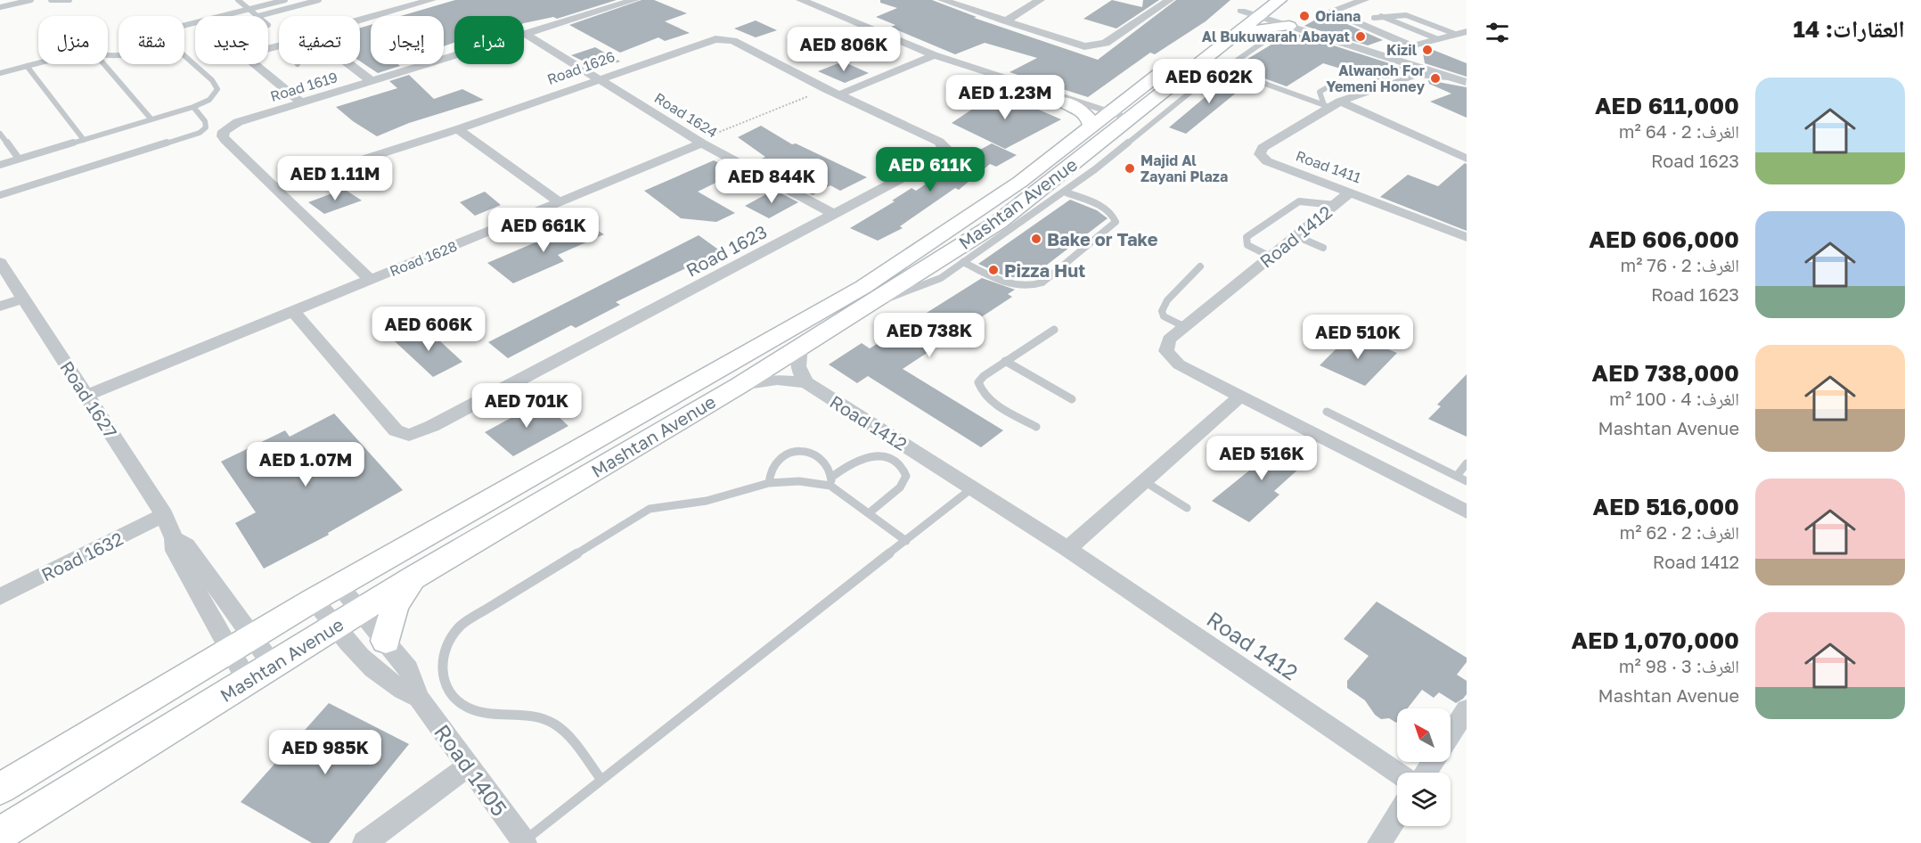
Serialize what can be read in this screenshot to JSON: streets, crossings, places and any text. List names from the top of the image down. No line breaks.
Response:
{"streets":{"street":["Road 1626","Road 1619","Road 1624","Road 1411","Mashtan Avenue","Road 1412","Road 1623","Road 1628","Road 1627","Road 1632","Road 1405"]},"crossings":[["Road 1626","Road 1619"],["Road 1626","Road 1624"],["Road 1626","Road 1623"],["Road 1619","Road 1624"],["Road 1624","Road 1623"],["Road 1624","Road 1628"],["Road 1411","Road 1412"],["Mashtan Avenue","Road 1412"],["Mashtan Avenue","Road 1627"],["Mashtan Avenue","Road 1405"],["Road 1623","Road 1628"],["Road 1628","Road 1627"],["Road 1627","Road 1632"]],"places":["Oriana","Al Bukuwarah Abayat","Kizil","Alwanoh For Yemeni Honey","Majid Al Zayani Plaza","Bake or Take","Pizza Hut"],"north":"top left","page":{"heading":"العقارات: 14","chip":["شراء","إيجار","تصفية","جديد","شقة","منزل"],"price":["AED 806K","AED 602K","AED 1.23M","AED 611K","AED 1.11M","AED 844K","AED 661K","AED 606K","AED 738K","AED 510K","AED 701K","AED 516K","AED 1.07M","AED 985K"],"list":[{"name":"AED 611,000","note":"الغرف: 2 · 64 m² · Road 1623"},{"name":"AED 606,000","note":"الغرف: 2 · 76 m² · Road 1623"},{"name":"AED 738,000","note":"الغرف: 4 · 100 m² · Mashtan Avenue"},{"name":"AED 516,000","note":"الغرف: 2 · 62 m² · Road 1412"},{"name":"AED 1,070,000","note":"الغرف: 3 · 98 m² · Mashtan Avenue"}]}}
